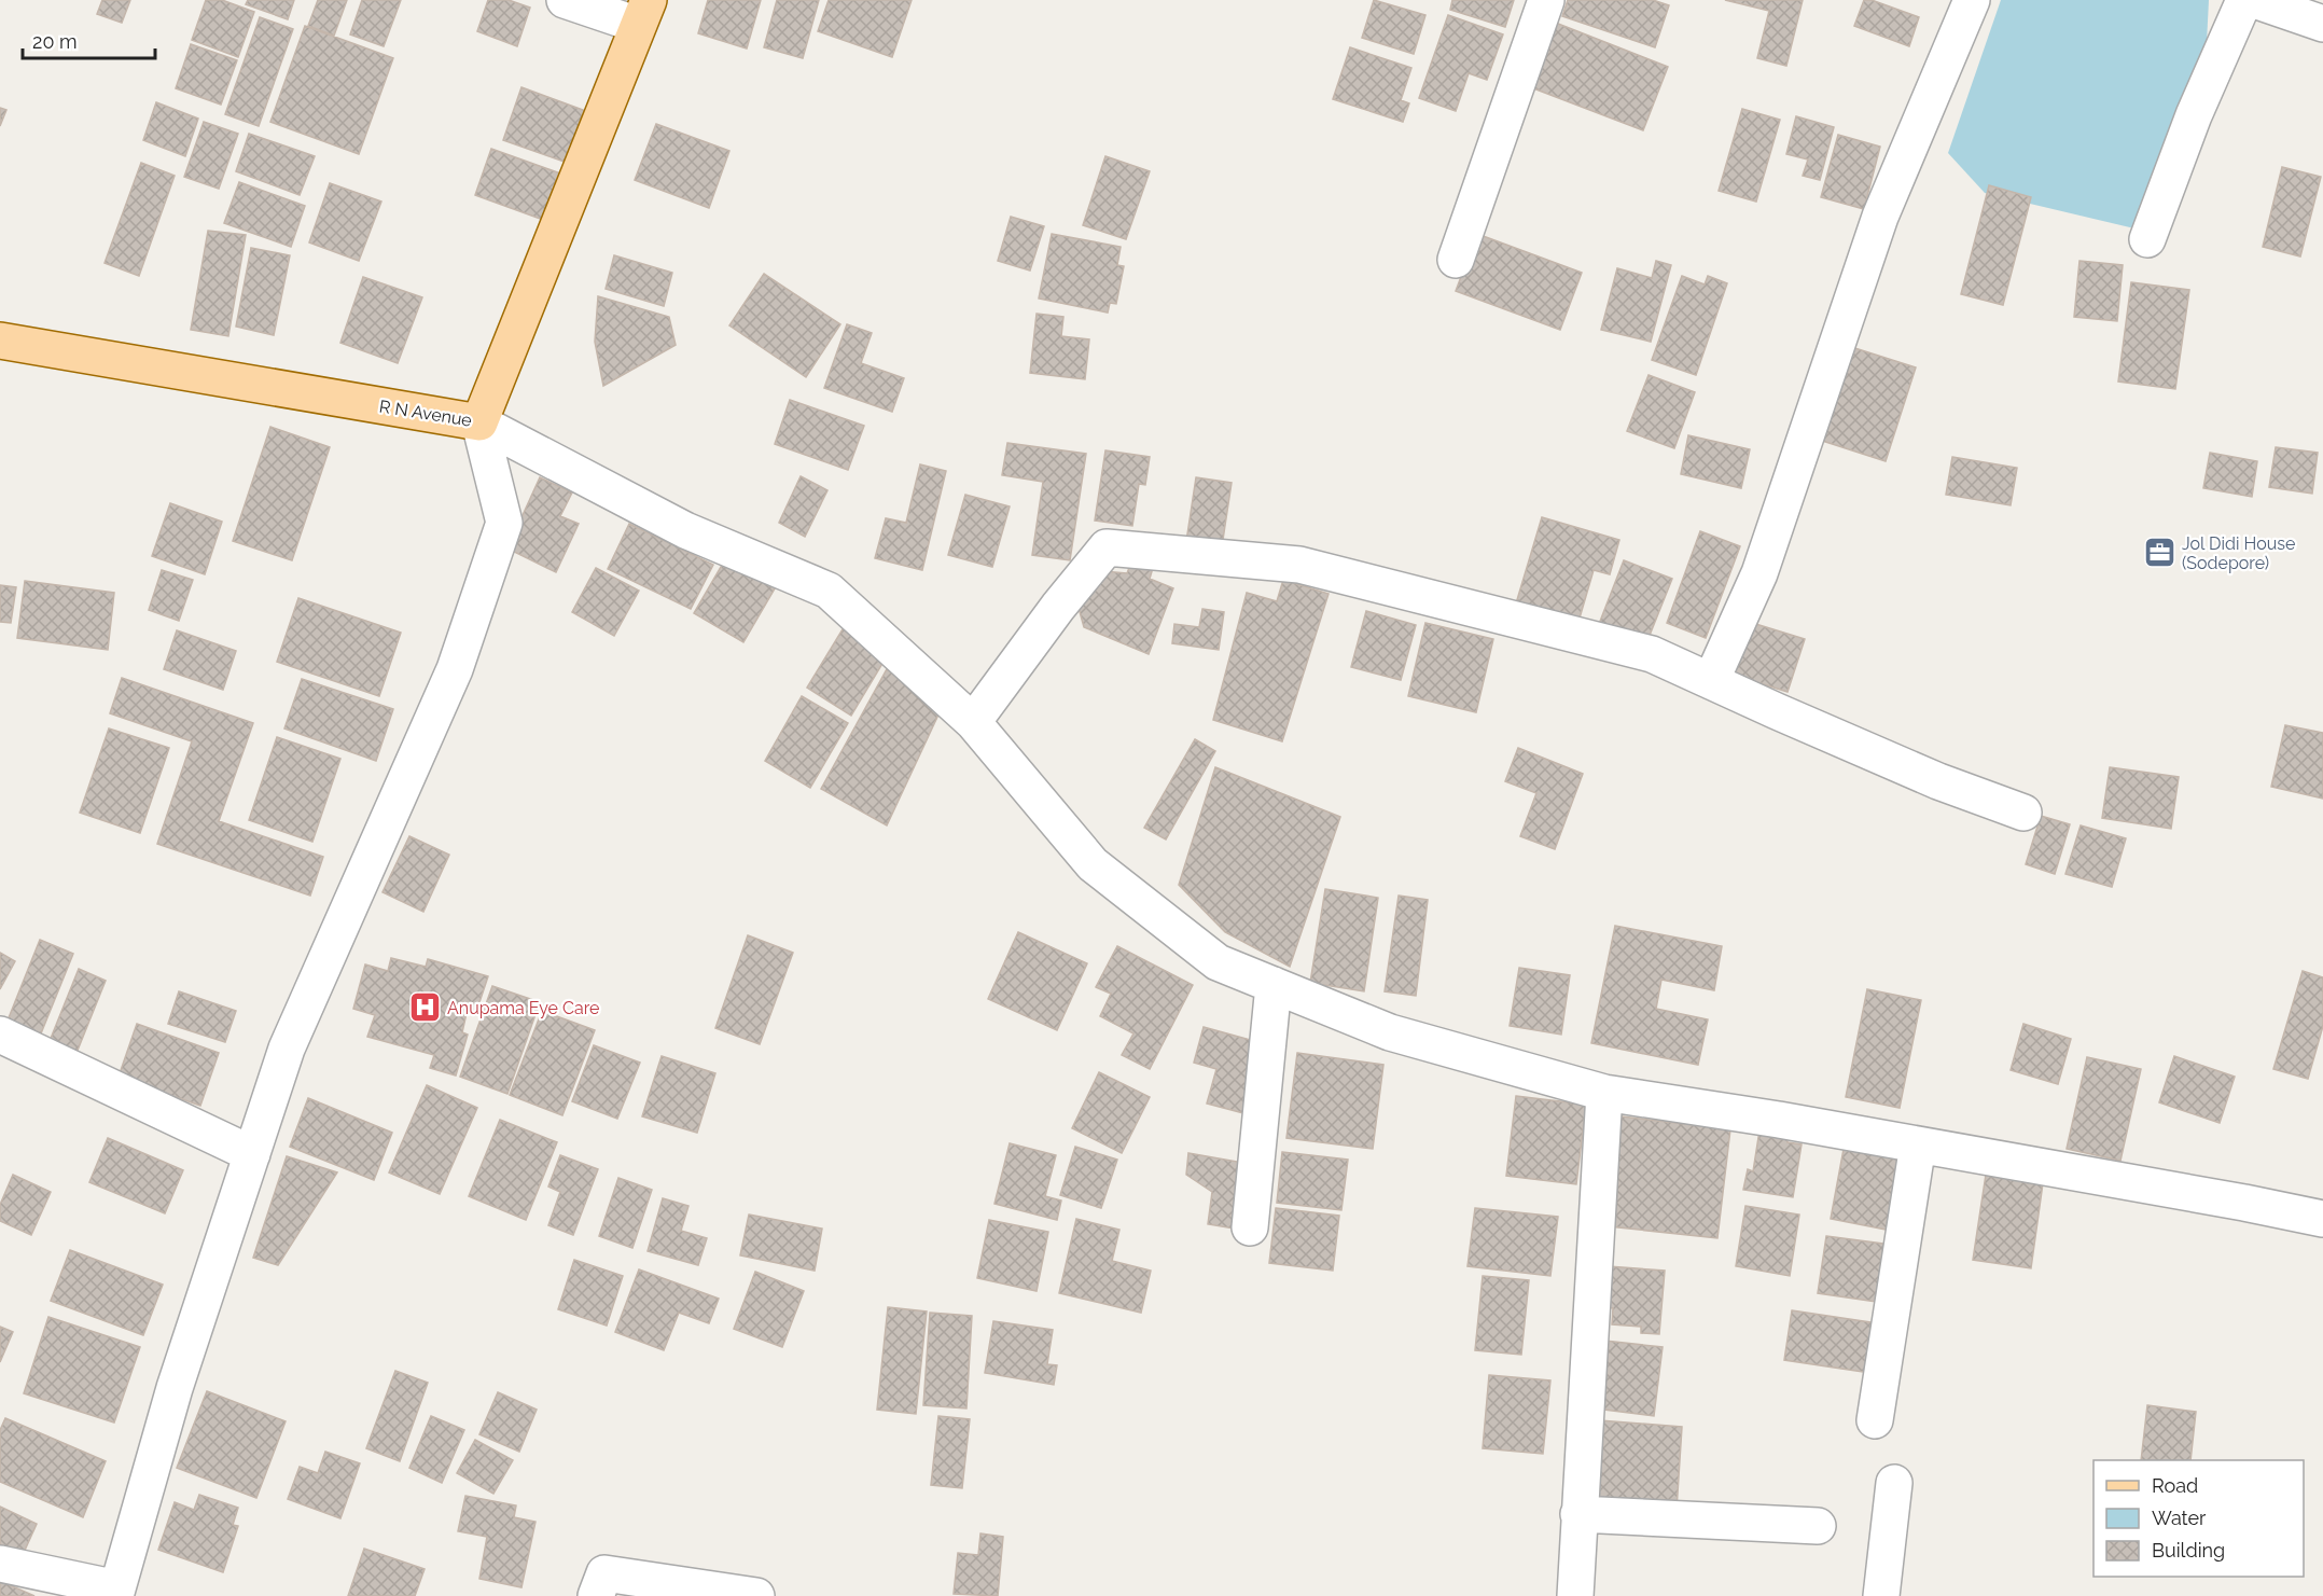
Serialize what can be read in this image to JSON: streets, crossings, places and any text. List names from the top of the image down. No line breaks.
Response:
{"streets":{"main road":["R N Avenue"]},"places":{"office":["Jol Didi House (Sodepore)"],"hospital":["Anupama Eye Care"]},"legend":["Road","Water","Building"],"scale_bar":"20 m"}
